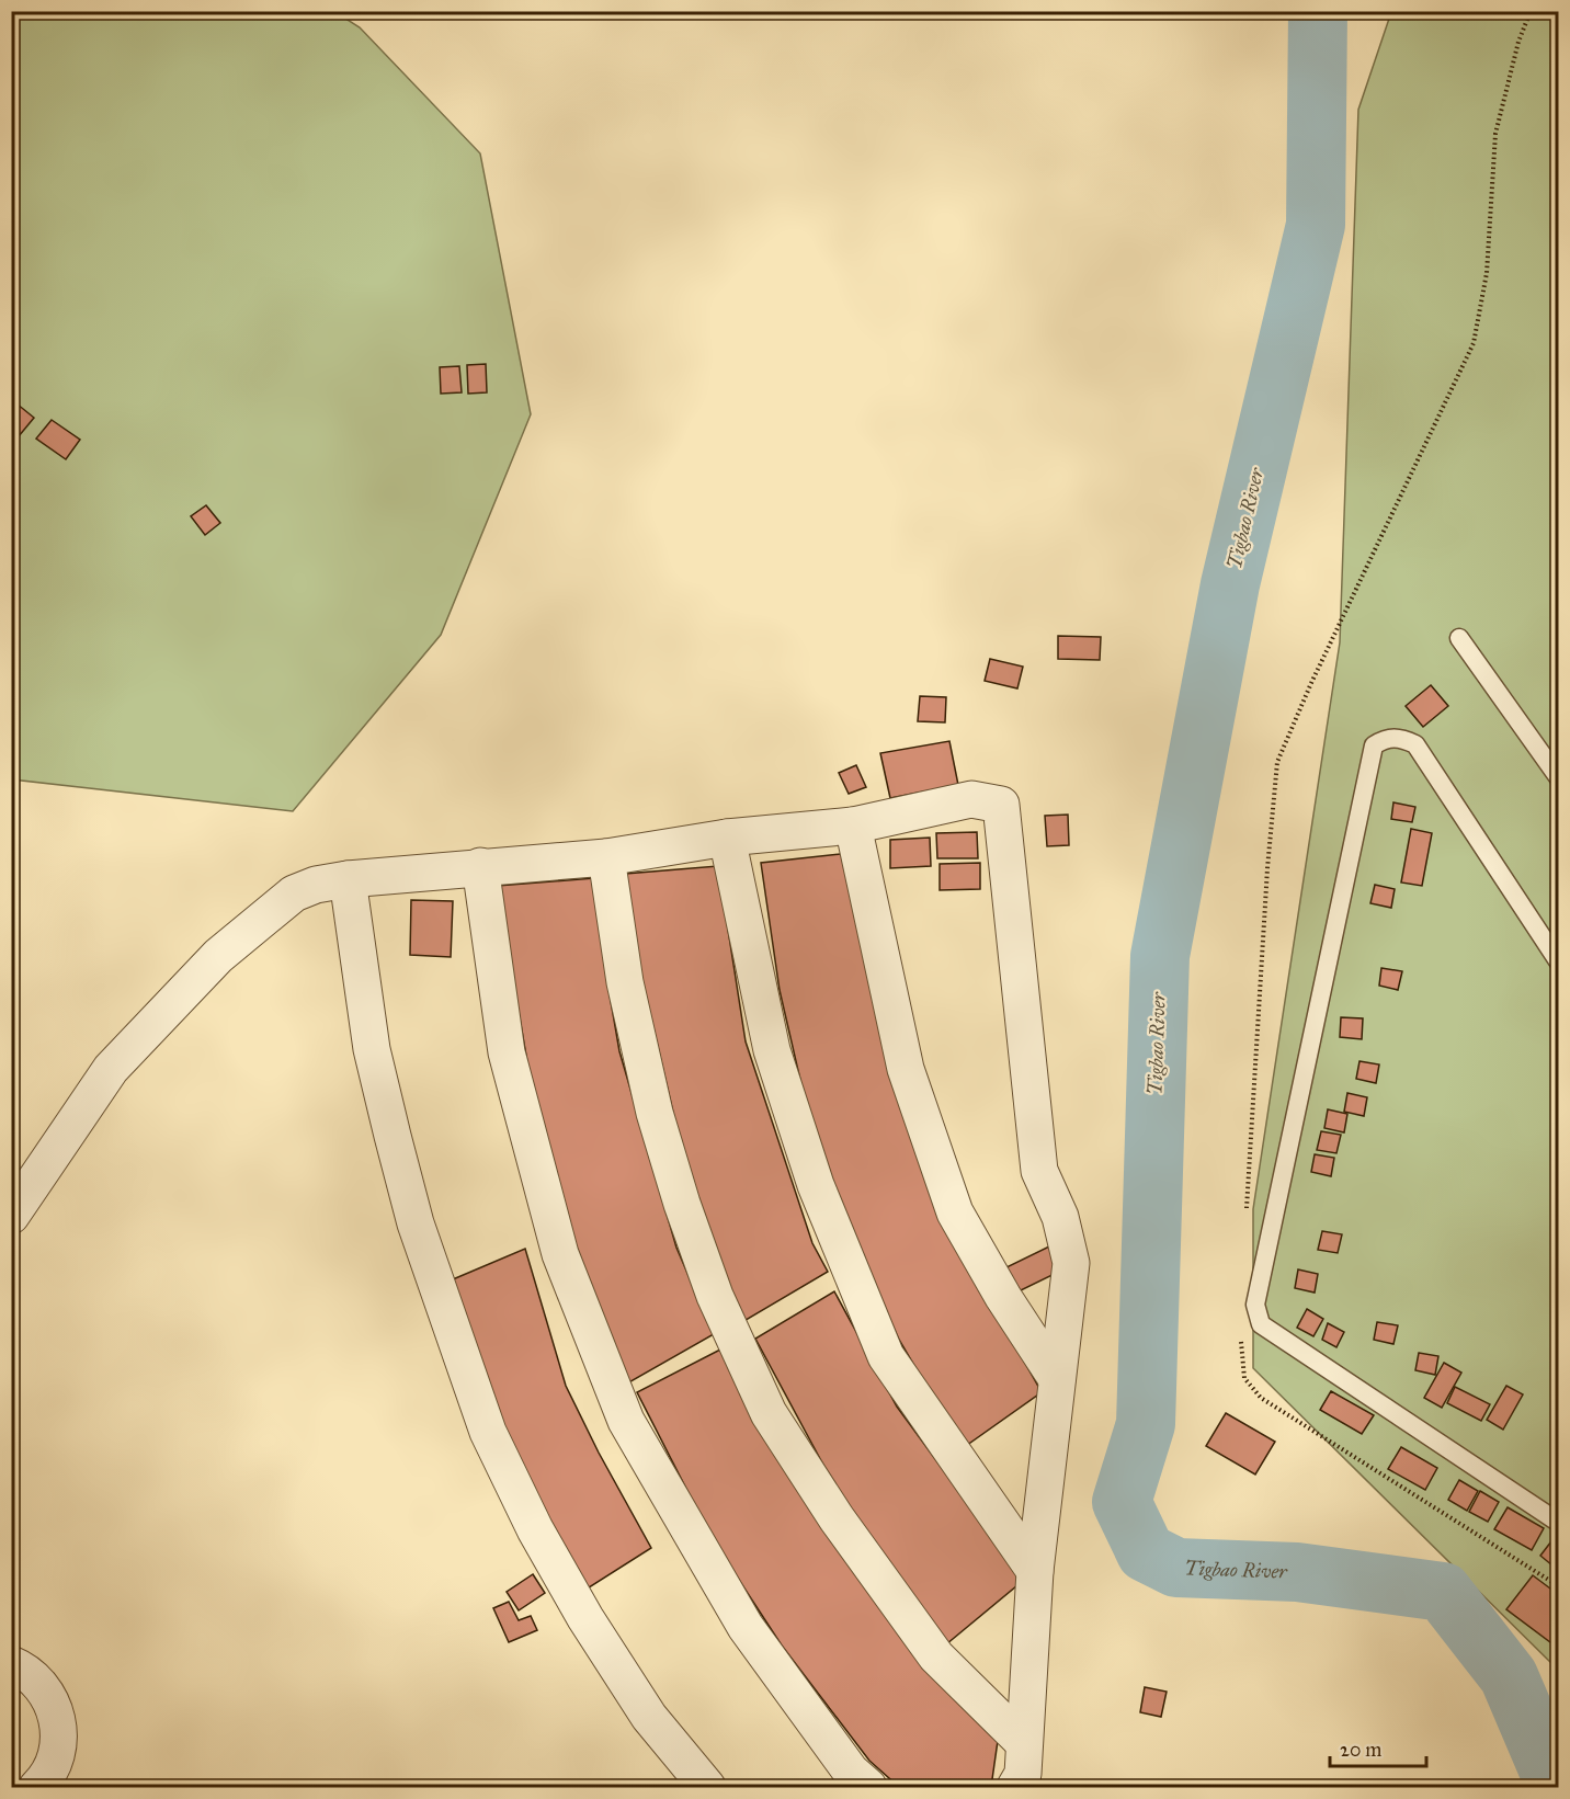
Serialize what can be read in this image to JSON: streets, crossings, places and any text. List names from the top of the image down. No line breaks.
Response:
{"water":["Tigbao River"],"scale_bar":"20 m"}
